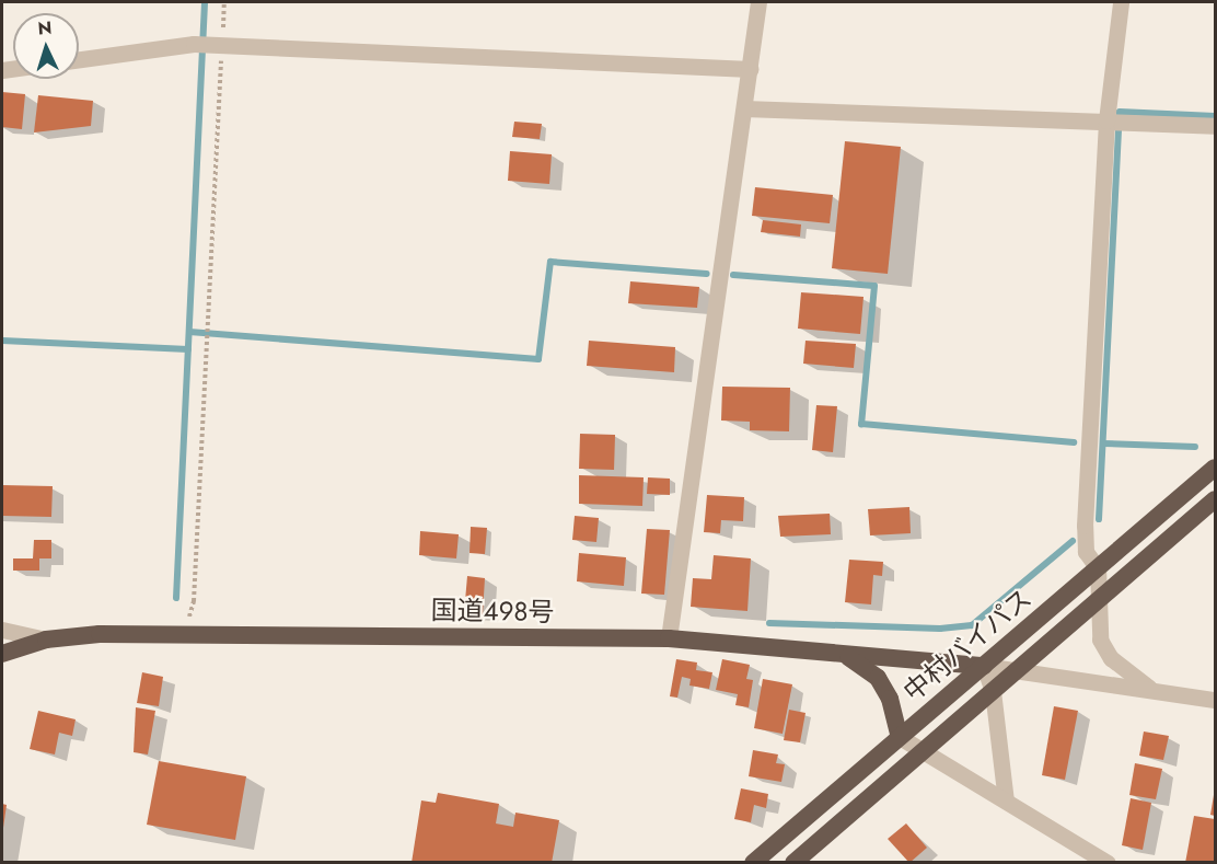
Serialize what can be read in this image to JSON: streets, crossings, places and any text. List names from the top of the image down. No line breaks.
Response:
{"streets":{"highway":["国道498号","中村バイパス"]},"crossings":[["国道498号","中村バイパス"]],"north":"top"}
